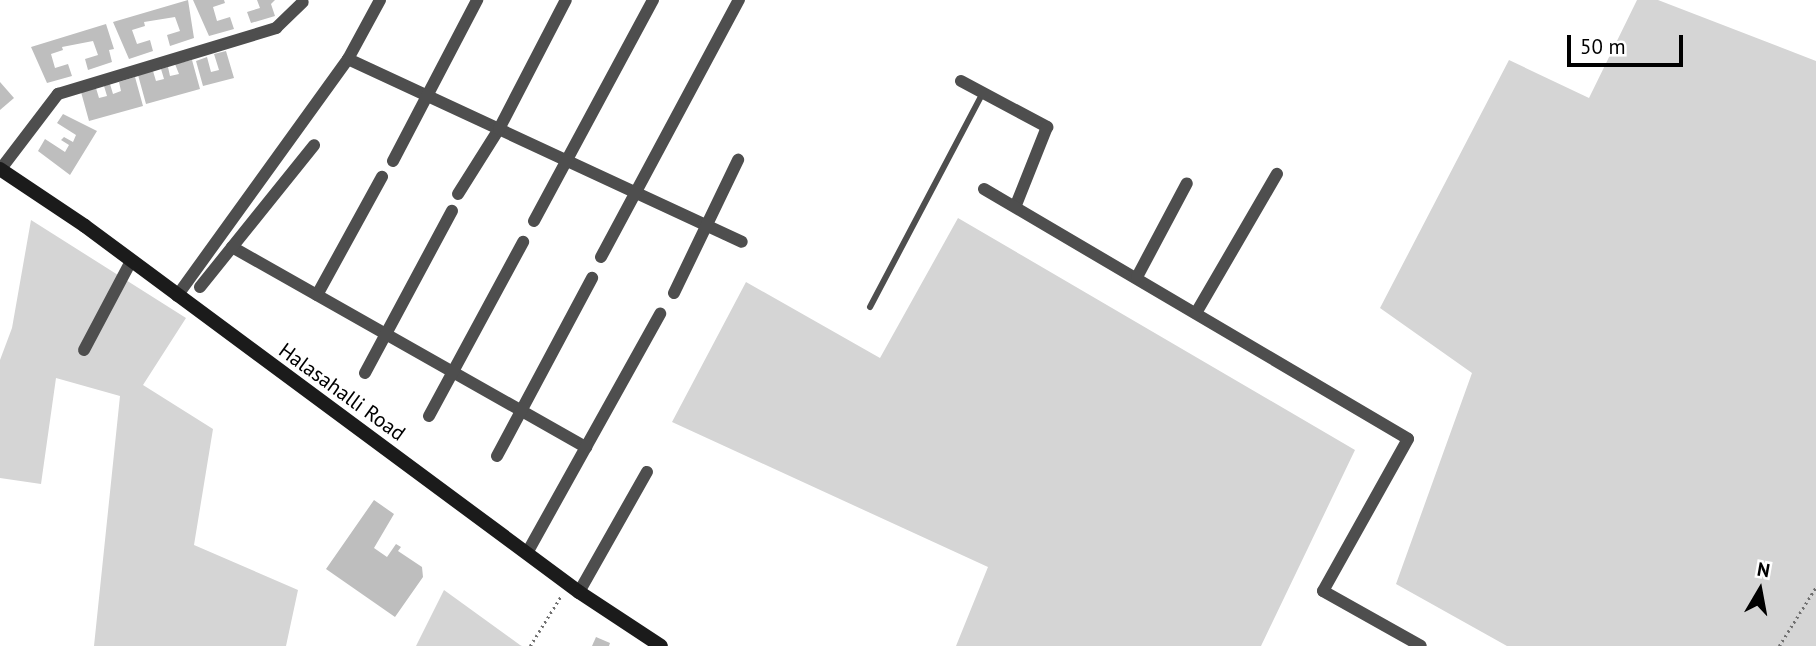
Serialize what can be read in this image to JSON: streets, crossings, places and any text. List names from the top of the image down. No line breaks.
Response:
{"streets":{"main road":["Halasahalli Road"]},"scale_bar":"50 m","north":"top"}
